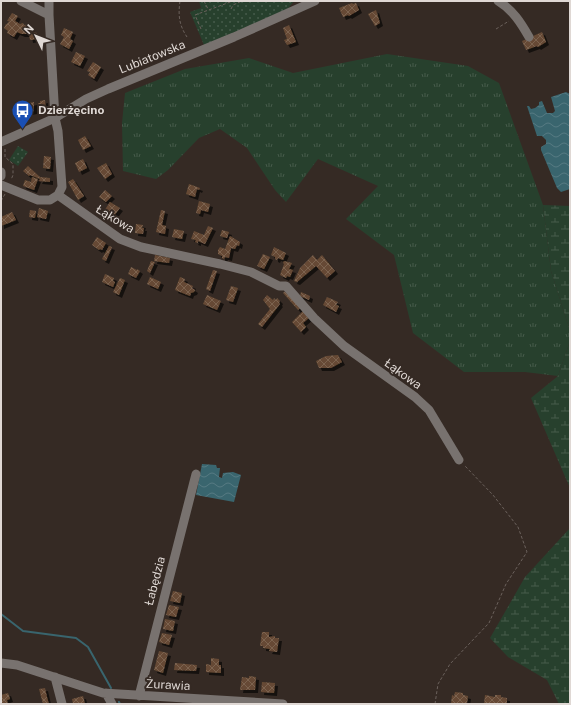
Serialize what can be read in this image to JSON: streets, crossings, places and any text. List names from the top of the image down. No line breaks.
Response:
{"streets":{"street":["Lubiatowska","Łąkowa","Łabędzia","Żurawia"]},"crossings":[["Łabędzia","Żurawia"]],"places":{"bus stop":["Dzierżęcino"]},"north":"top left"}
